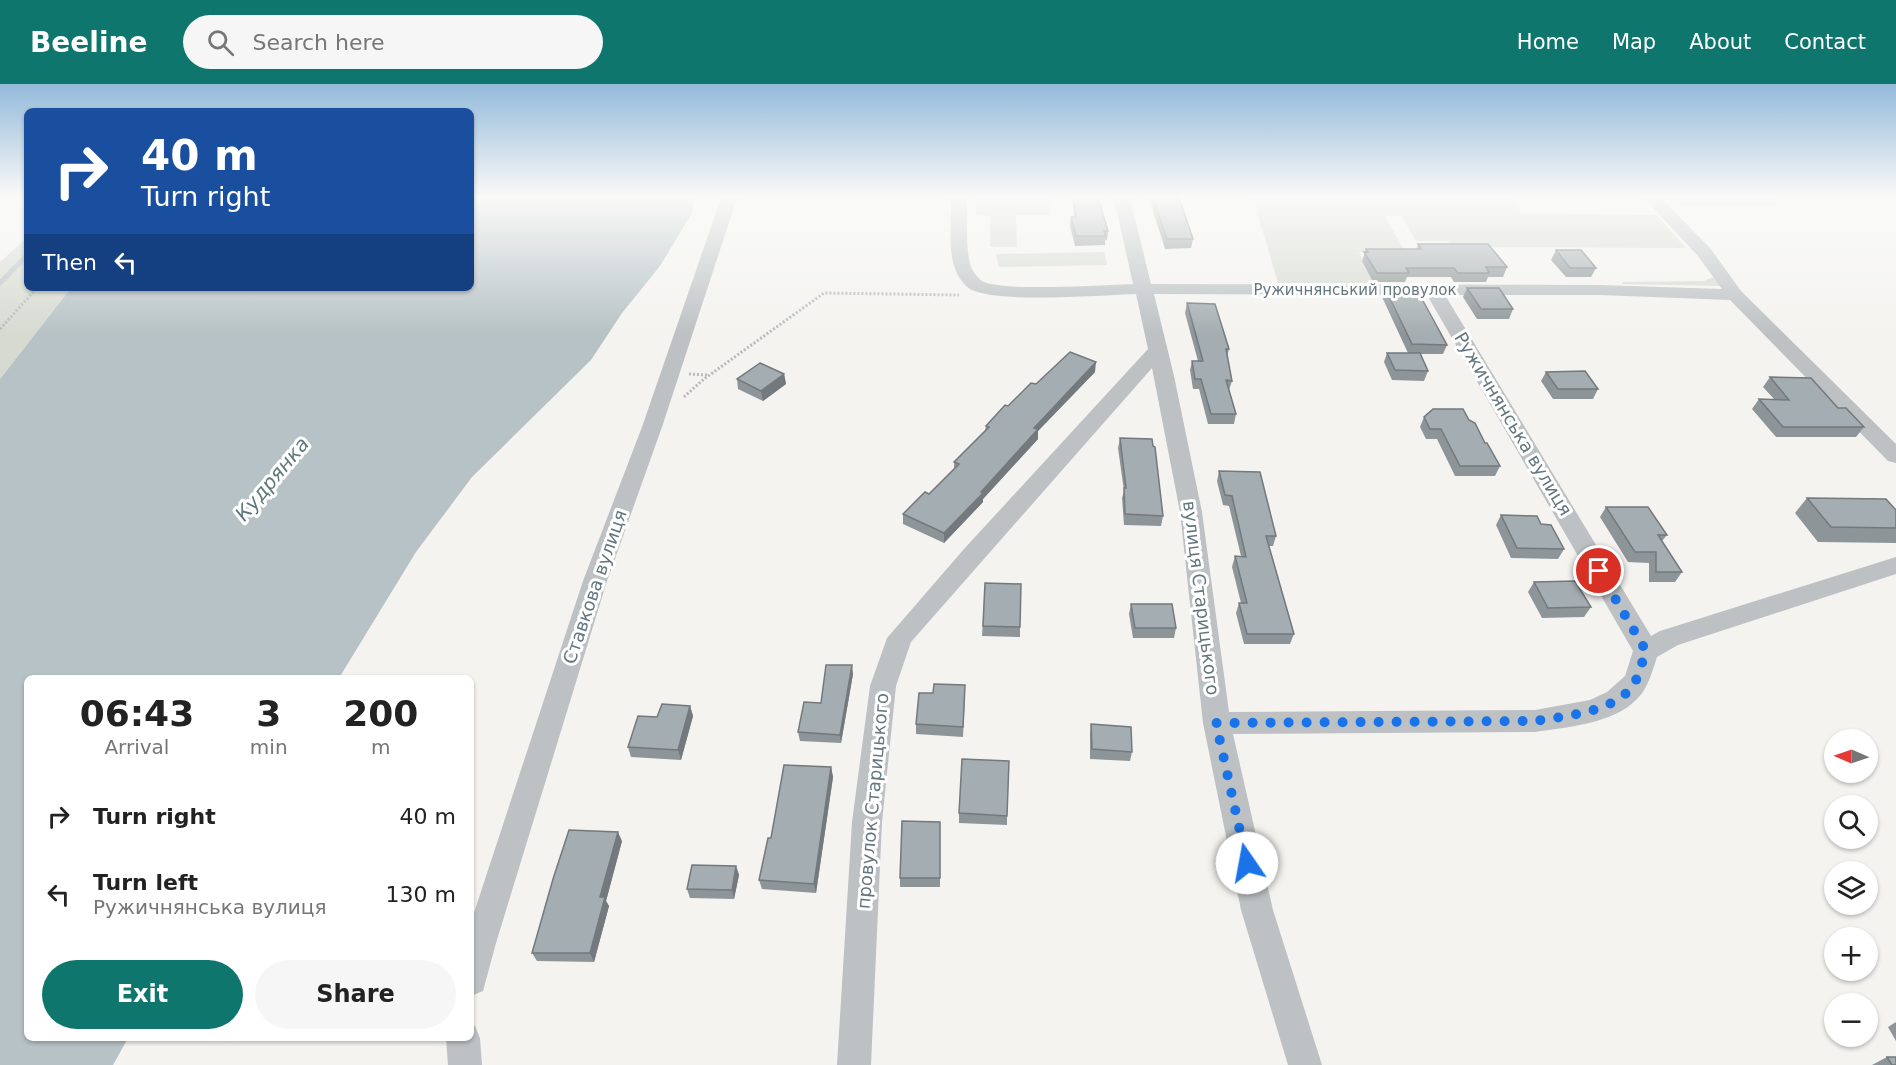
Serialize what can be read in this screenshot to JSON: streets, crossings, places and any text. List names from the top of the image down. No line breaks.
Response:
{"streets":{"street":["Ружичнянський провулок","Ружичнянська вулиця","Ставкова вулиця","вулиця Старицького","провулок Старицького"]},"crossings":[["Ружичнянський провулок","Ружичнянська вулиця"],["Ружичнянський провулок","вулиця Старицького"],["вулиця Старицького","провулок Старицького"]],"water":["Кудрянка"],"north":"left","page":{"header":"Beeline","search":"Search here","nav":["Home","Map","About","Contact"],"turn":["40 m","Turn right"],"then":"Then","eta":["06:43","Arrival","3","min","200","m"],"map_buttons":["+","−"],"list":[{"name":"Turn right","value":"40 m"},{"name":"Turn left","note":"Ружичнянська вулиця","value":"130 m"}],"buttons":["Exit","Share"]}}
